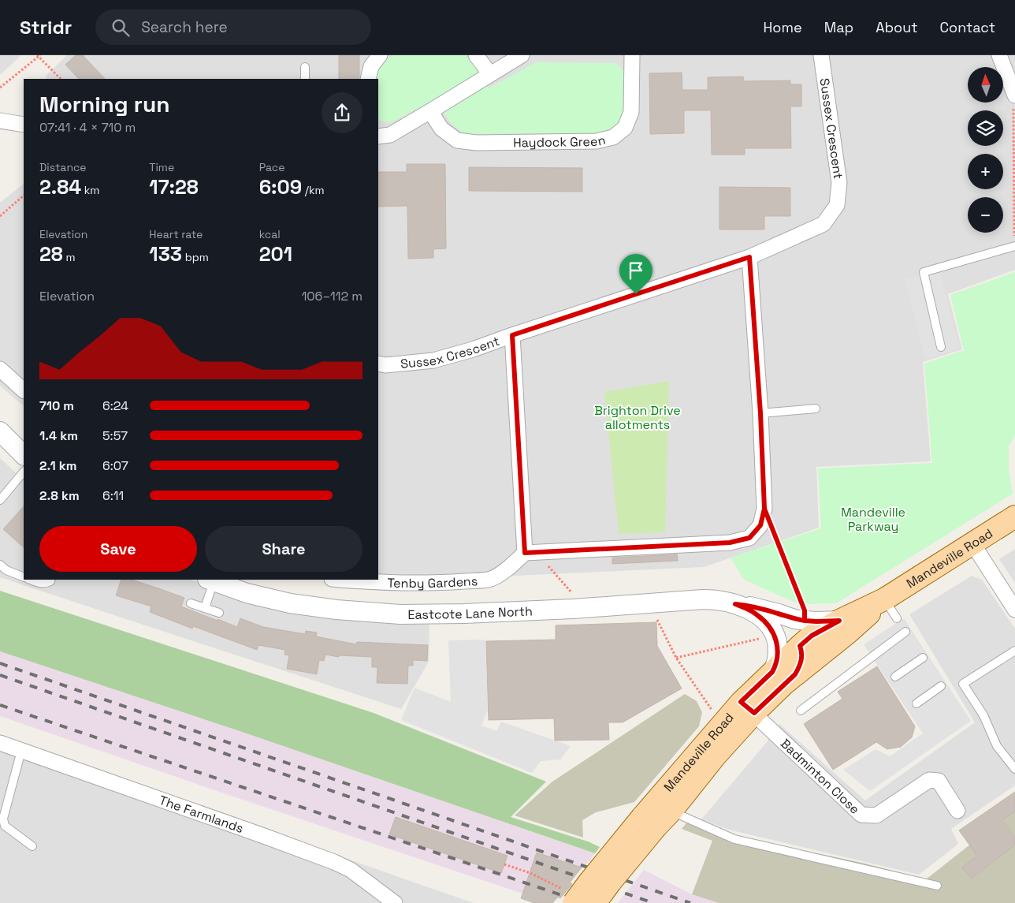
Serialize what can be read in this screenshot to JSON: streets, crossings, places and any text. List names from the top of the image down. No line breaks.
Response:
{"streets":{"main road":["Mandeville Road"],"street":["Sussex Crescent","Haydock Green","Tenby Gardens","Eastcote Lane North","Badminton Close","The Farmlands"]},"crossings":[["Mandeville Road","Eastcote Lane North"],["Mandeville Road","Badminton Close"]],"parks":["Brighton Drive allotments","Mandeville Parkway"],"north":"top","page":{"header":"Stridr","search":"Search here","nav":["Home","Map","About","Contact"],"map_buttons":["+","−"],"heading":["Morning run","07:41 · 4 × 710 m"],"stats":[["Distance","2.84 km"],["Time","17:28"],["Pace","6:09 /km"],["Elevation","28 m"],["Heart rate","133 bpm"],["kcal","201"]],"chart":["Elevation","106–112 m"],"list":[{"name":"710 m","note":"6:24"},{"name":"1.4 km","note":"5:57"},{"name":"2.1 km","note":"6:07"},{"name":"2.8 km","note":"6:11"}],"buttons":["Save","Share"]}}
